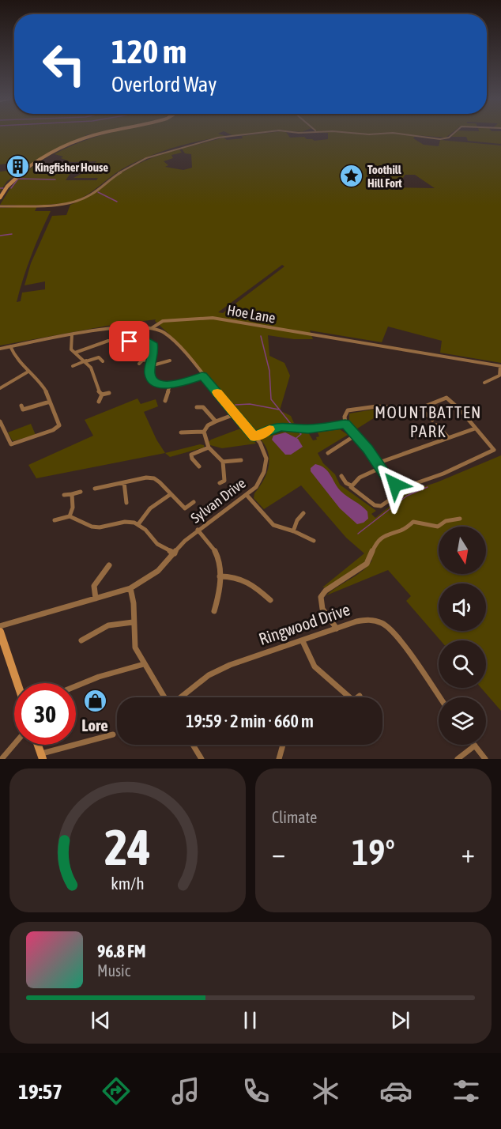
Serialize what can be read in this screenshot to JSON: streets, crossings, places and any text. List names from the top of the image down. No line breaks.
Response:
{"streets":{"street":["Hoe Lane","Sylvan Drive","Ringwood Drive"]},"crossings":[["Hoe Lane","Sylvan Drive"]],"districts":["MOUNTBATTEN PARK"],"places":{"building":["Kingfisher House"],"place":["Toothill Hill Fort"],"shop":["Lore"]},"north":"bottom","page":{"turn":["120 m","Overlord Way"],"limit":"30","trip":"19:59 · 2 min · 660 m","tile":"Climate","heat":["−","19°","+"],"song":["96.8 FM","Music"],"tabs":"19:57","gauge":["24","km/h"]}}
